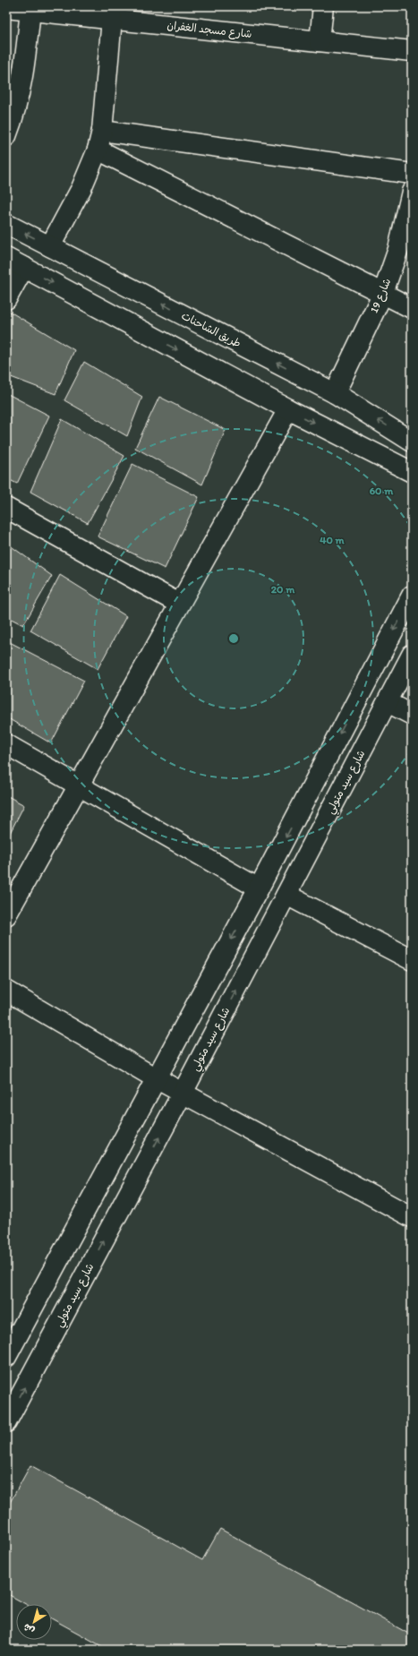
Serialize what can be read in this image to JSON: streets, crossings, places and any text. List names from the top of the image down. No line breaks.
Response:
{"streets":{"street":["شارع مسجد الغفران","شارع 19","طريق الشاحنات","شارع سيد متولي"]},"crossings":[["شارع 19","طريق الشاحنات"]],"north":"bottom left","rings":["60 m","40 m","20 m"]}
